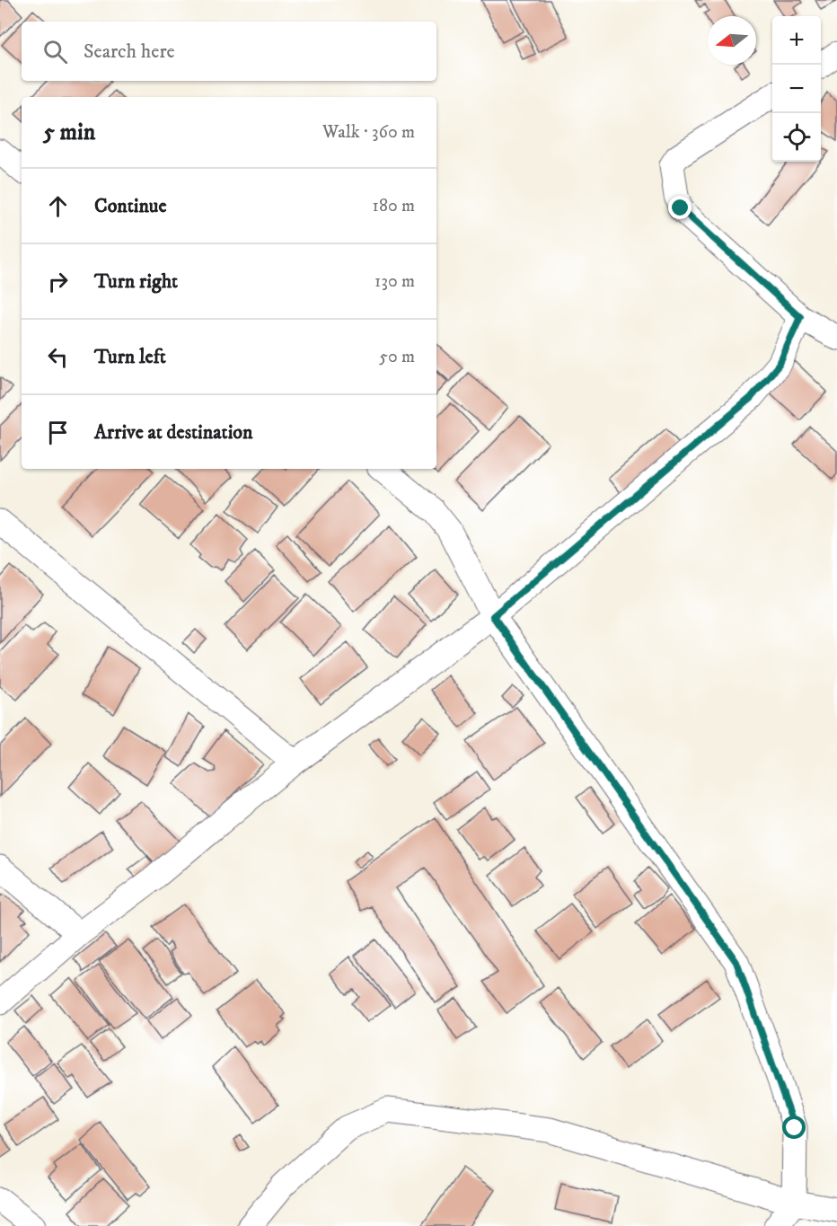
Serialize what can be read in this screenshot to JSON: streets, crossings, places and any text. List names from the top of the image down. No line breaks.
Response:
{"north":"left","page":{"map_buttons":["+","−"],"search":"Search here","heading":["5 min","Walk · 360 m"],"list":[["Continue","180 m"],["Turn right","130 m"],["Turn left","50 m"],"Arrive at destination"]}}
